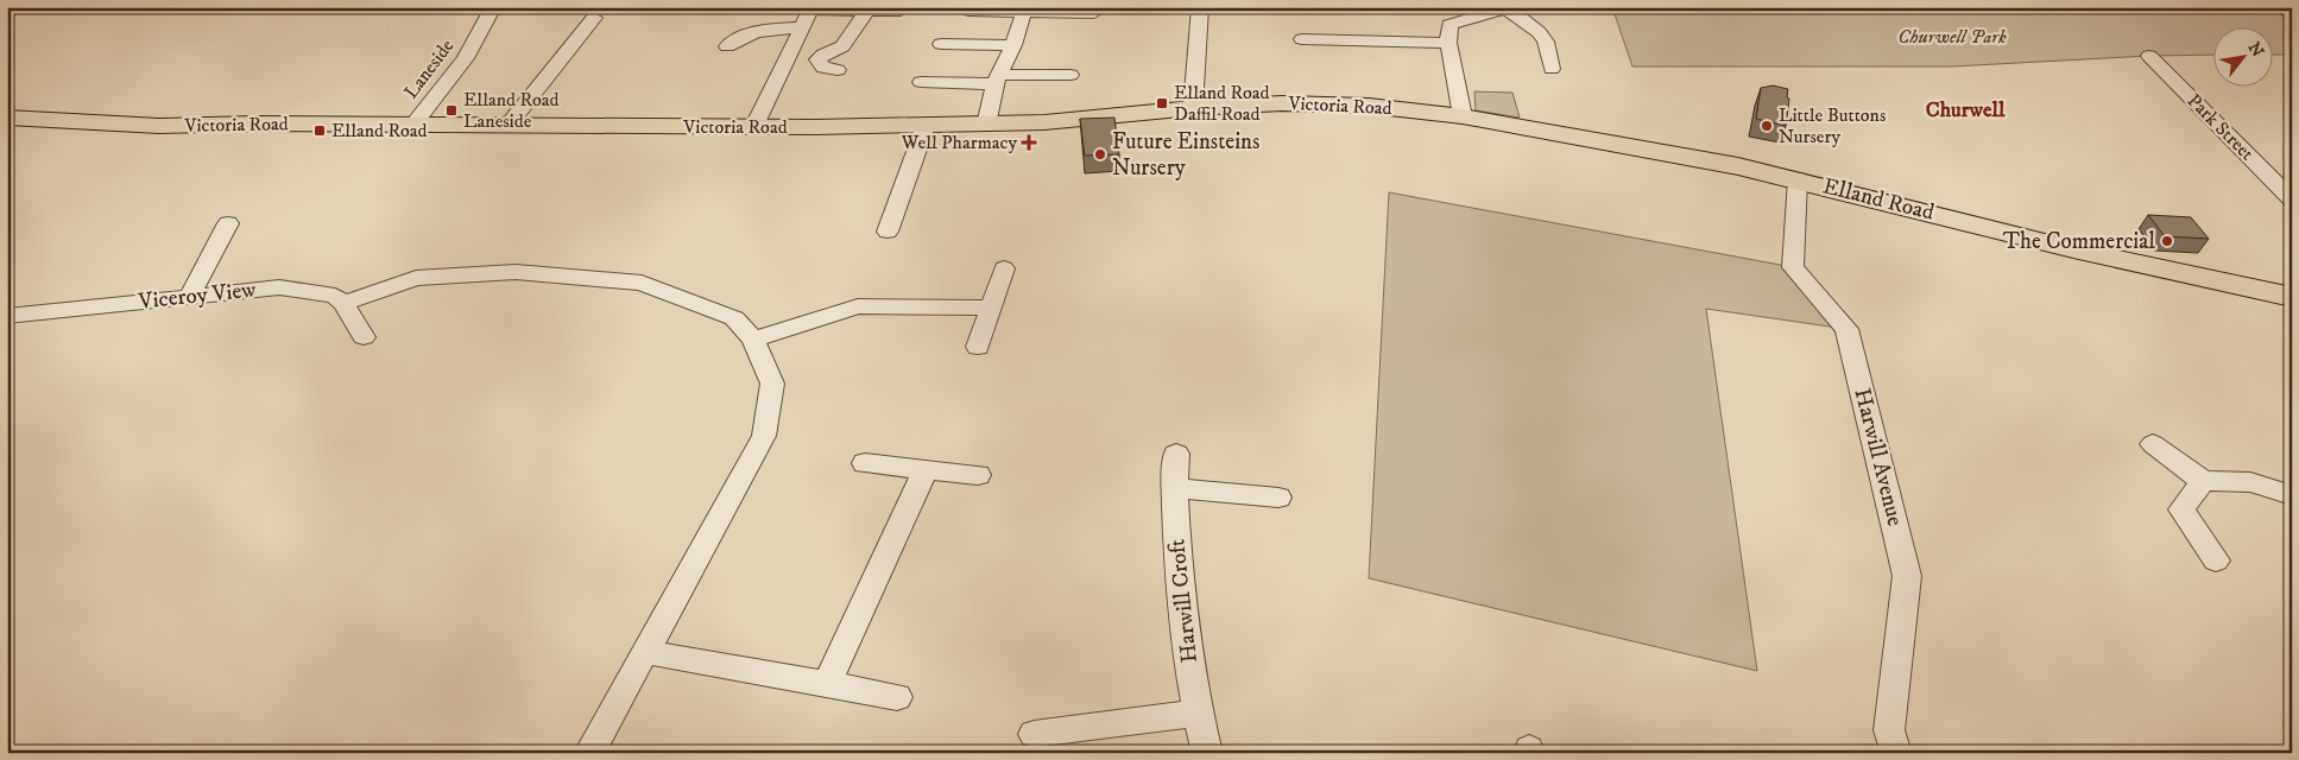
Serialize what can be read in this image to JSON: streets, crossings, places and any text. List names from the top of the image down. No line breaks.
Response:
{"streets":{"main road":["Victoria Road","Elland Road"],"street":["Laneside","Park Street","Viceroy View","Harwill Avenue","Harwill Croft"]},"crossings":[["Laneside","Victoria Road"],["Victoria Road","Elland Road"],["Elland Road","Harwill Avenue"]],"districts":["Churwell"],"parks":["Churwell Park"],"places":{"transit":["Elland Road Daffil Road","Elland Road Laneside","Elland Road"],"other":["Little Buttons Nursery","Future Einsteins Nursery","The Commercial"],"health":["Well Pharmacy"]},"north":"top right"}
